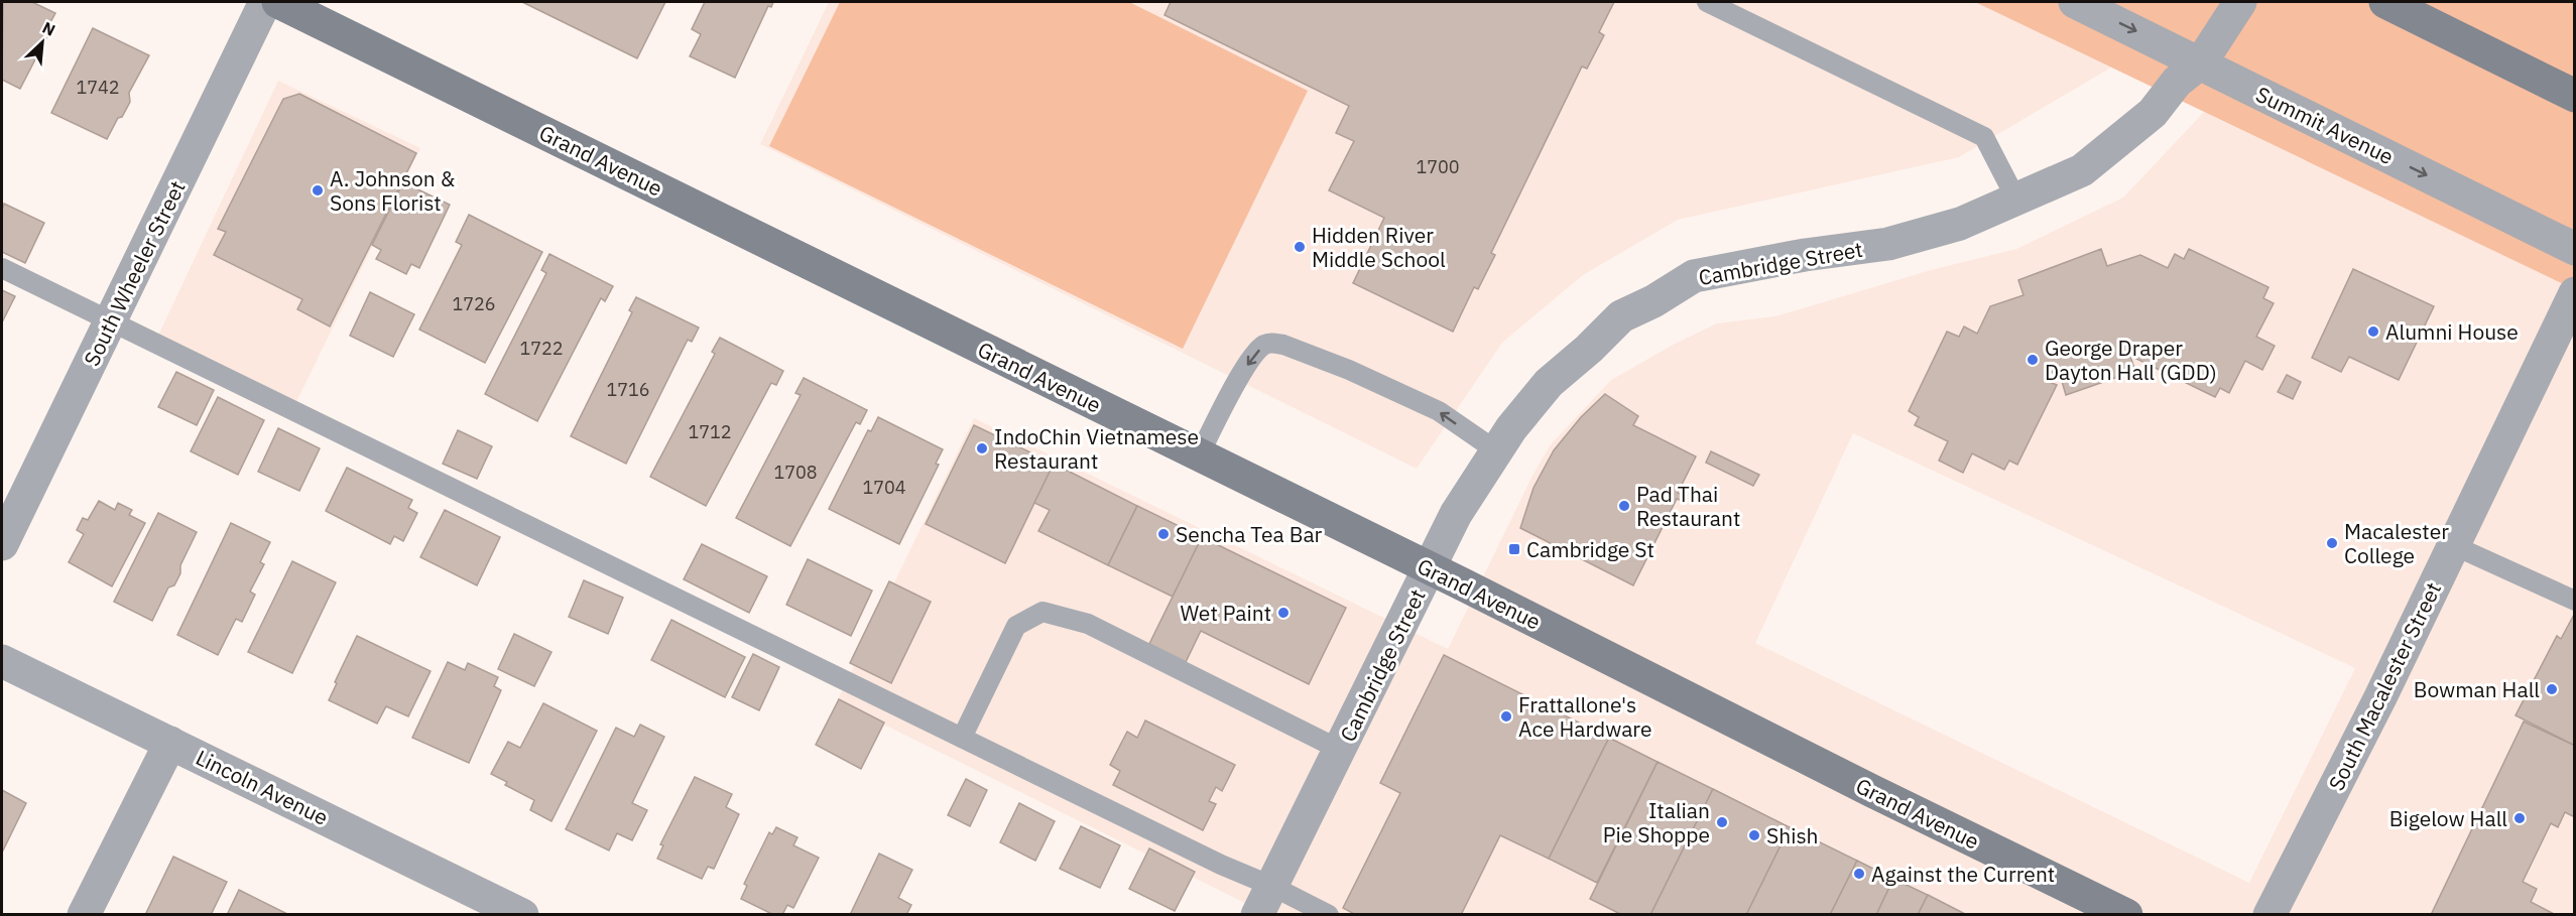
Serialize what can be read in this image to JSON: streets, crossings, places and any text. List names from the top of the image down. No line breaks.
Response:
{"streets":{"main road":["Grand Avenue"],"street":["Summit Avenue","Cambridge Street","South Wheeler Street","South Macalester Street","Lincoln Avenue"]},"crossings":[["Summit Avenue","Cambridge Street"],["Grand Avenue","Cambridge Street"]],"one_way":["Summit Avenue"],"places":{"other":["A. Johnson & Sons Florist","Hidden River Middle School","Alumni House","George Draper Dayton Hall (GDD)","IndoChin Vietnamese Restaurant","Pad Thai Restaurant","Sencha Tea Bar","Macalester College","Wet Paint","Bowman Hall","Frattallone's Ace Hardware","Bigelow Hall","Italian Pie Shoppe","Shish","Against the Current"],"transit":["Cambridge St"]},"house_numbers":["1742","1700","1726","1722","1716","1712","1708","1704"],"north":"top right"}
